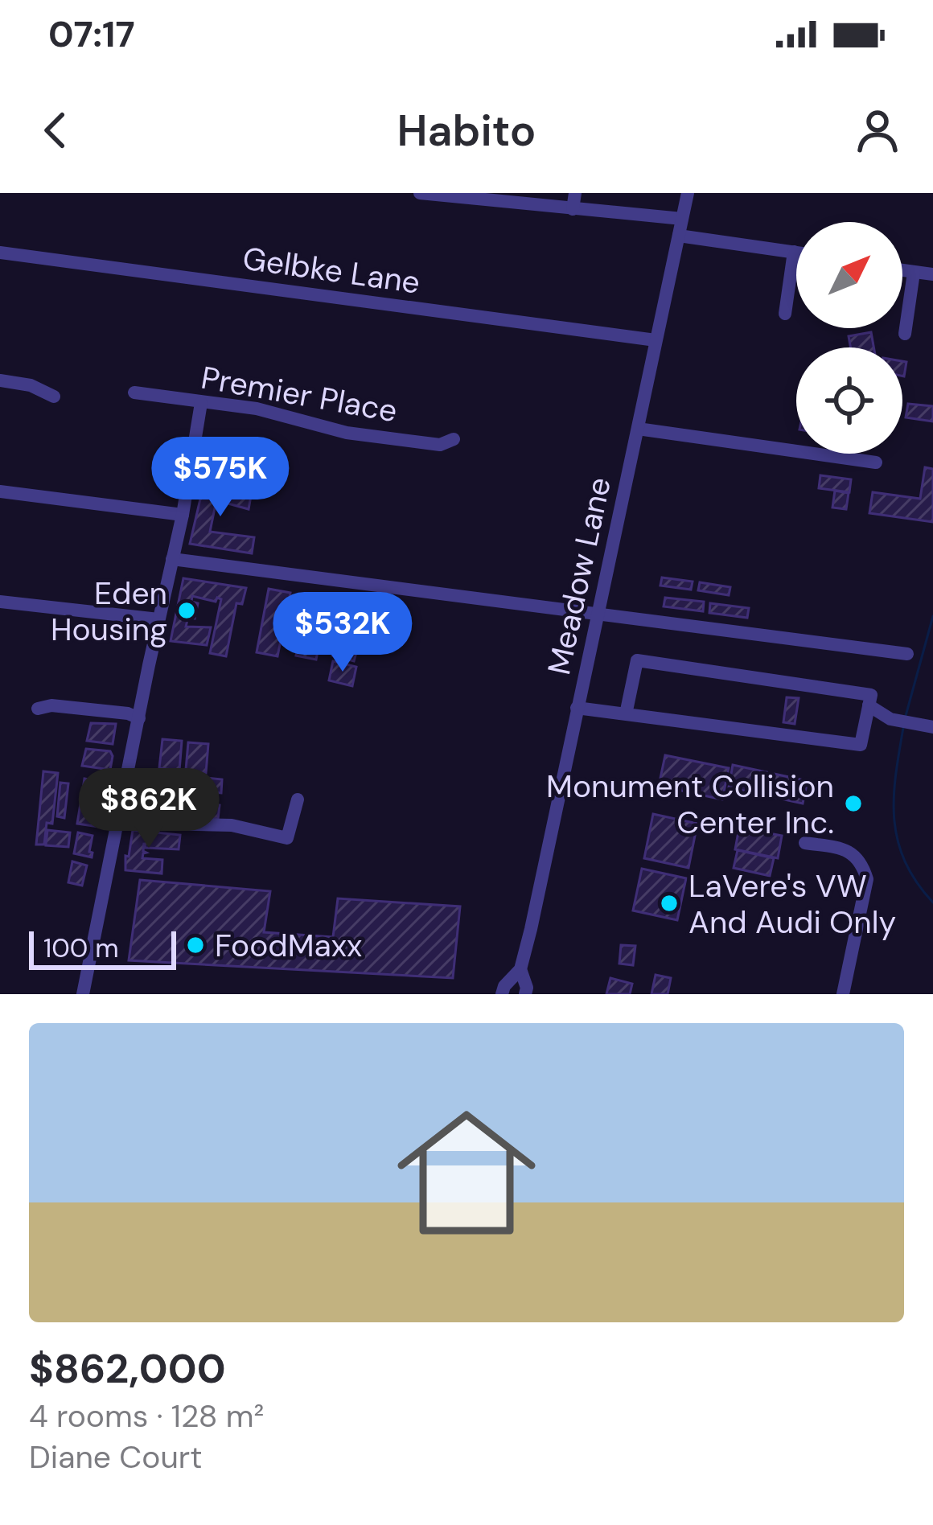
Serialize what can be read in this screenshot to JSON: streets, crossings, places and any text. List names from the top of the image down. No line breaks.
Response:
{"streets":{"street":["Gelbke Lane","Premier Place","Meadow Lane"]},"crossings":[["Gelbke Lane","Meadow Lane"]],"places":["Eden Housing","Monument Collision Center Inc.","LaVere's VW And Audi Only","FoodMaxx"],"scale_bar":"100 m","north":"top right","page":{"status":"07:17","header":"Habito","price":["$575K","$532K","$862K"],"scale":"100 m","list":[{"name":"$862,000","note":"4 rooms · 128 m² · Diane Court"}]}}
